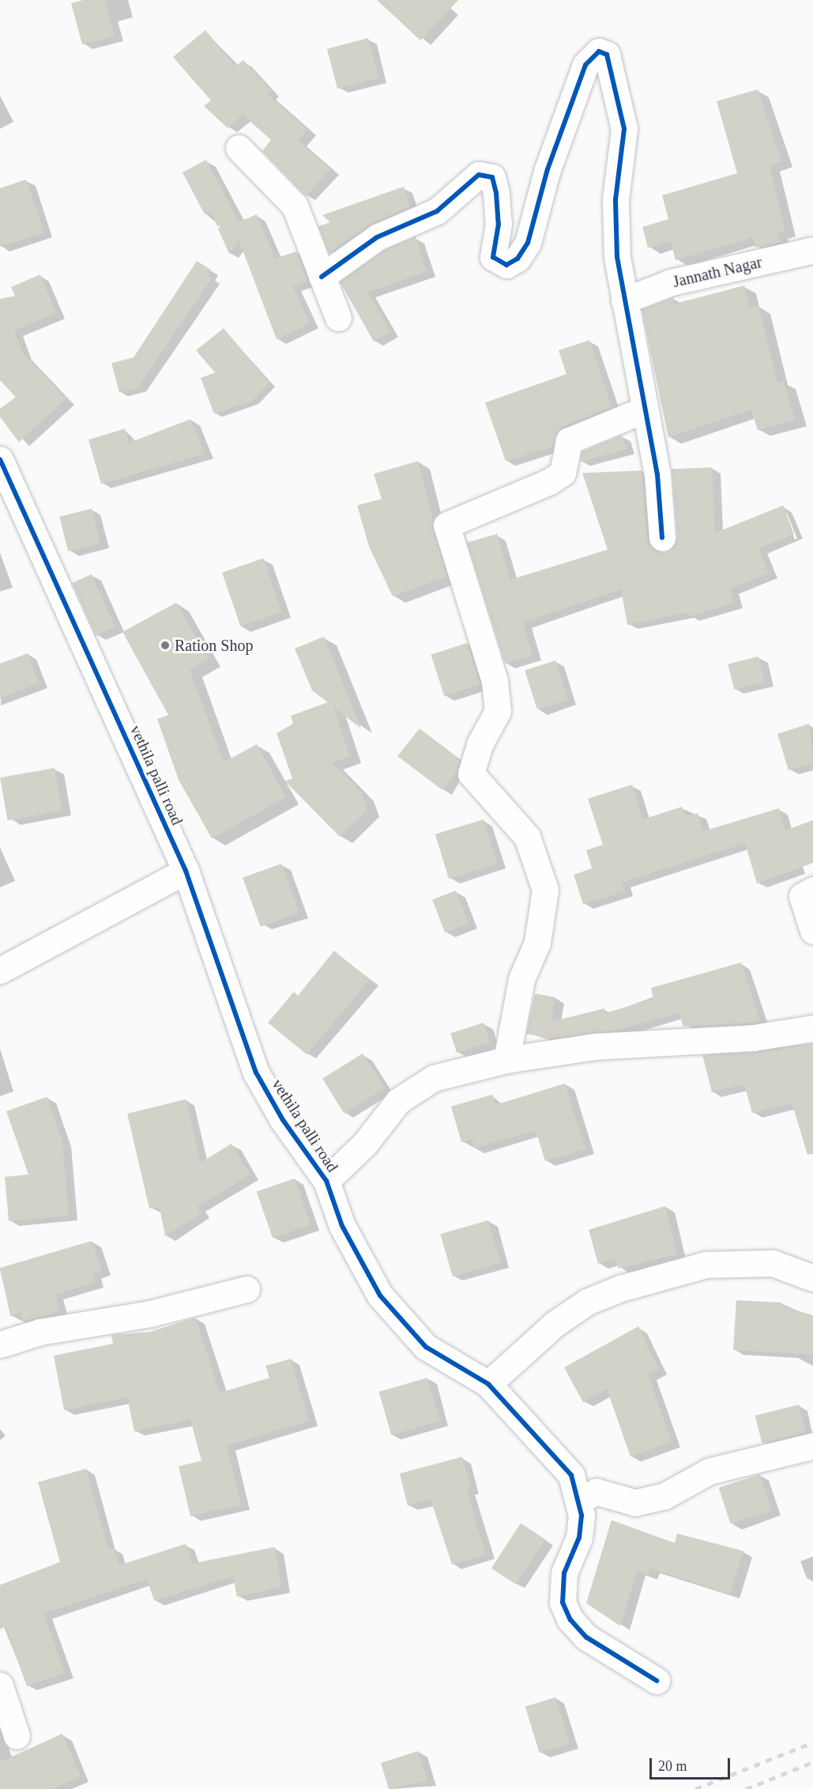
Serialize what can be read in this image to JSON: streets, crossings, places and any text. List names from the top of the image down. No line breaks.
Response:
{"streets":{"street":["Jannath Nagar","vethila palli road"]},"places":["Ration Shop"],"scale_bar":"20 m"}
